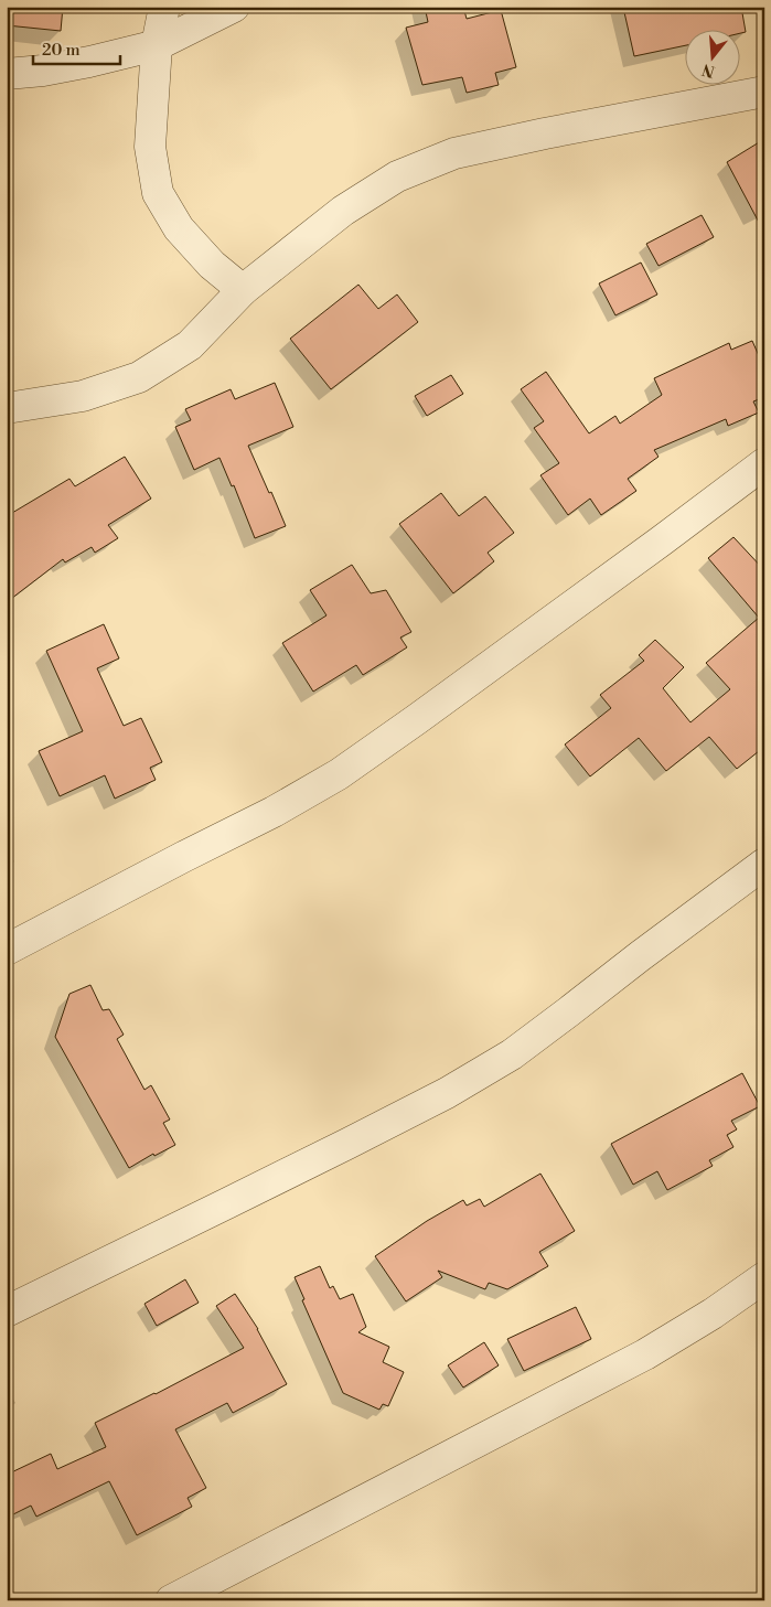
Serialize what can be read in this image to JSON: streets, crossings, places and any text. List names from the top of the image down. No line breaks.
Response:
{"scale_bar":"20 m","north":"bottom"}
